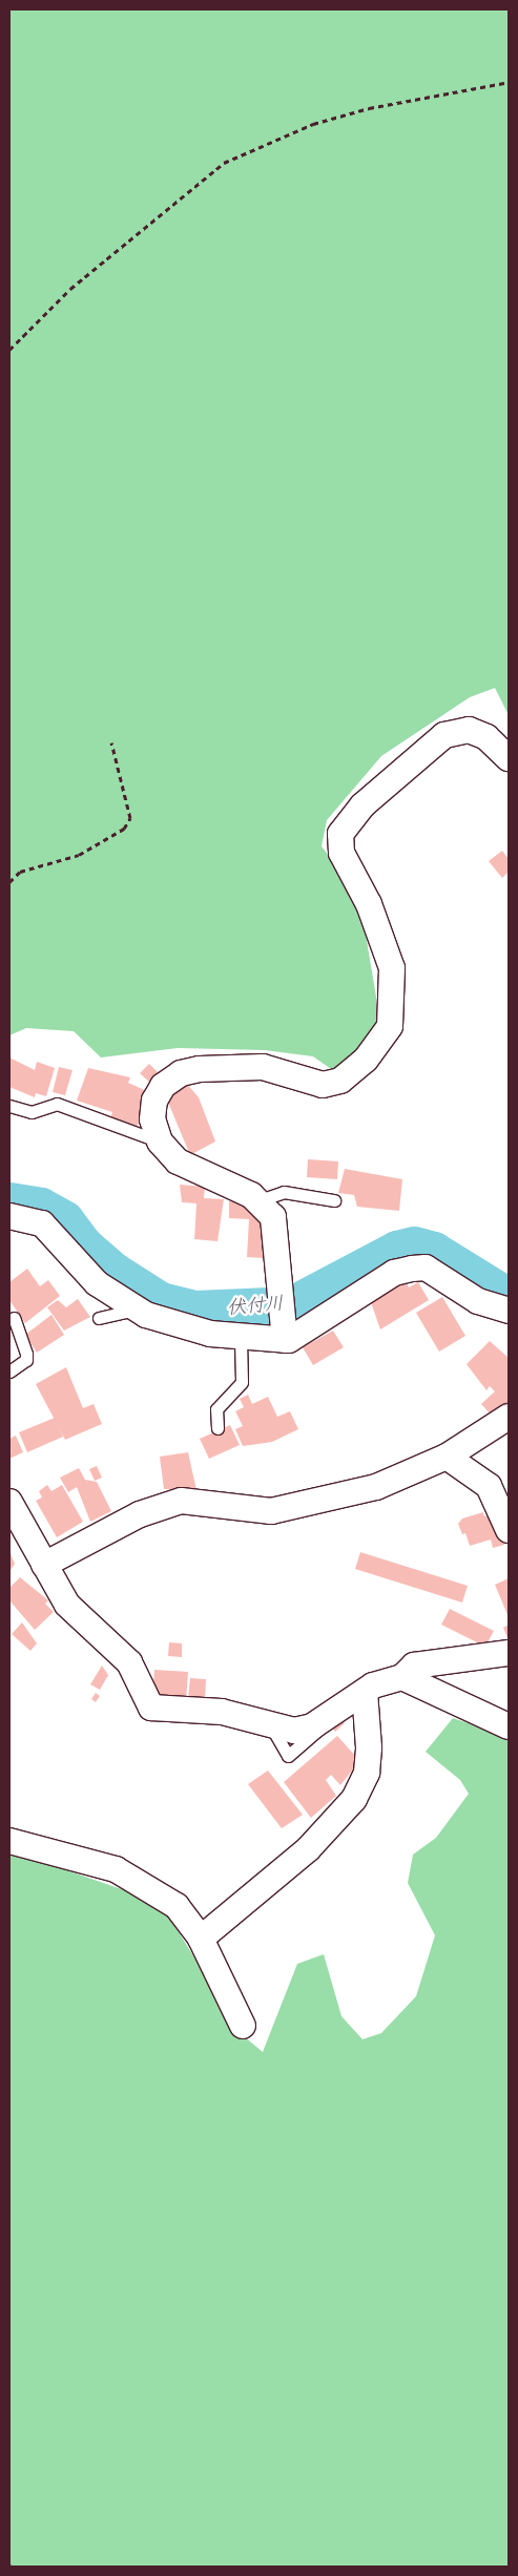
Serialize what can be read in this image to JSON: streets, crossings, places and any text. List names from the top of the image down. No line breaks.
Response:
{"water":["伏付川"]}
